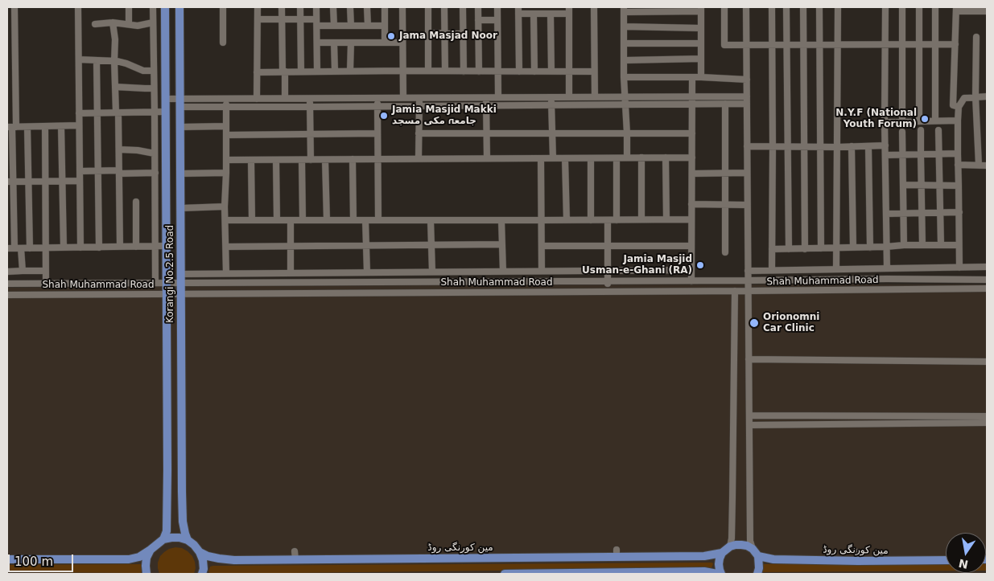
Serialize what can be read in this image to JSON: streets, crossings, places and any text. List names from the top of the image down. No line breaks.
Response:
{"streets":{"main road":["Korangi No.2.5 Road","مین کورنگی روڈ"],"street":["Shah Muhammad Road"]},"crossings":[["Korangi No.2.5 Road","Shah Muhammad Road"]],"places":["Jama Masjad Noor","Jamia Masjid Makki جامعہ مکی مسجد","N.Y.F (National Youth Forum)","Jamia Masjid Usman-e-Ghani (RA)","Orionomni Car Clinic"],"scale_bar":"100 m","north":"bottom"}
